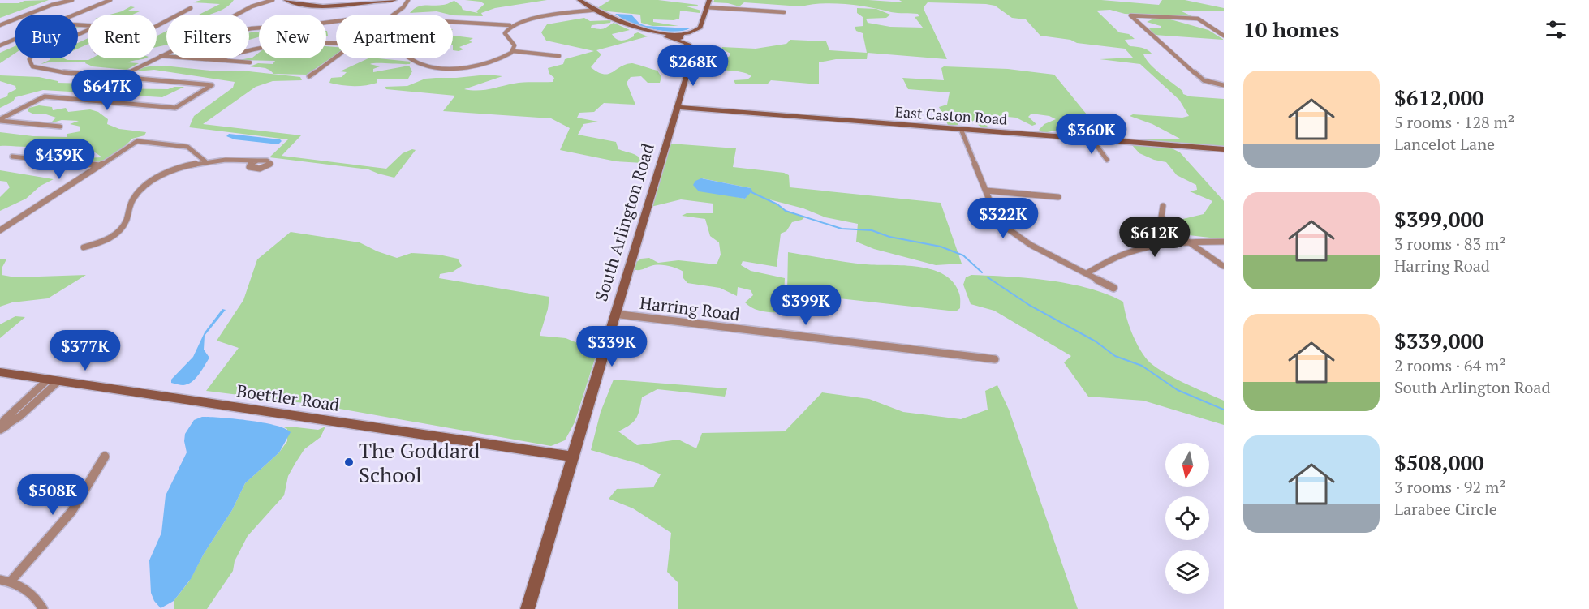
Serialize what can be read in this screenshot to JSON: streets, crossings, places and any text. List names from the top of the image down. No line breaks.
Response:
{"streets":{"street":["East Caston Road","South Arlington Road","Harring Road","Boettler Road"]},"crossings":[["East Caston Road","South Arlington Road"],["South Arlington Road","Harring Road"],["South Arlington Road","Boettler Road"]],"places":["The Goddard School"],"north":"bottom","page":{"heading":"10 homes","chip":["Buy","Rent","Filters","New","Apartment"],"price":["$268K","$647K","$360K","$439K","$322K","$612K","$399K","$339K","$377K","$508K"],"list":[{"name":"$612,000","note":"5 rooms · 128 m² · Lancelot Lane"},{"name":"$399,000","note":"3 rooms · 83 m² · Harring Road"},{"name":"$339,000","note":"2 rooms · 64 m² · South Arlington Road"},{"name":"$508,000","note":"3 rooms · 92 m² · Larabee Circle"}]}}
